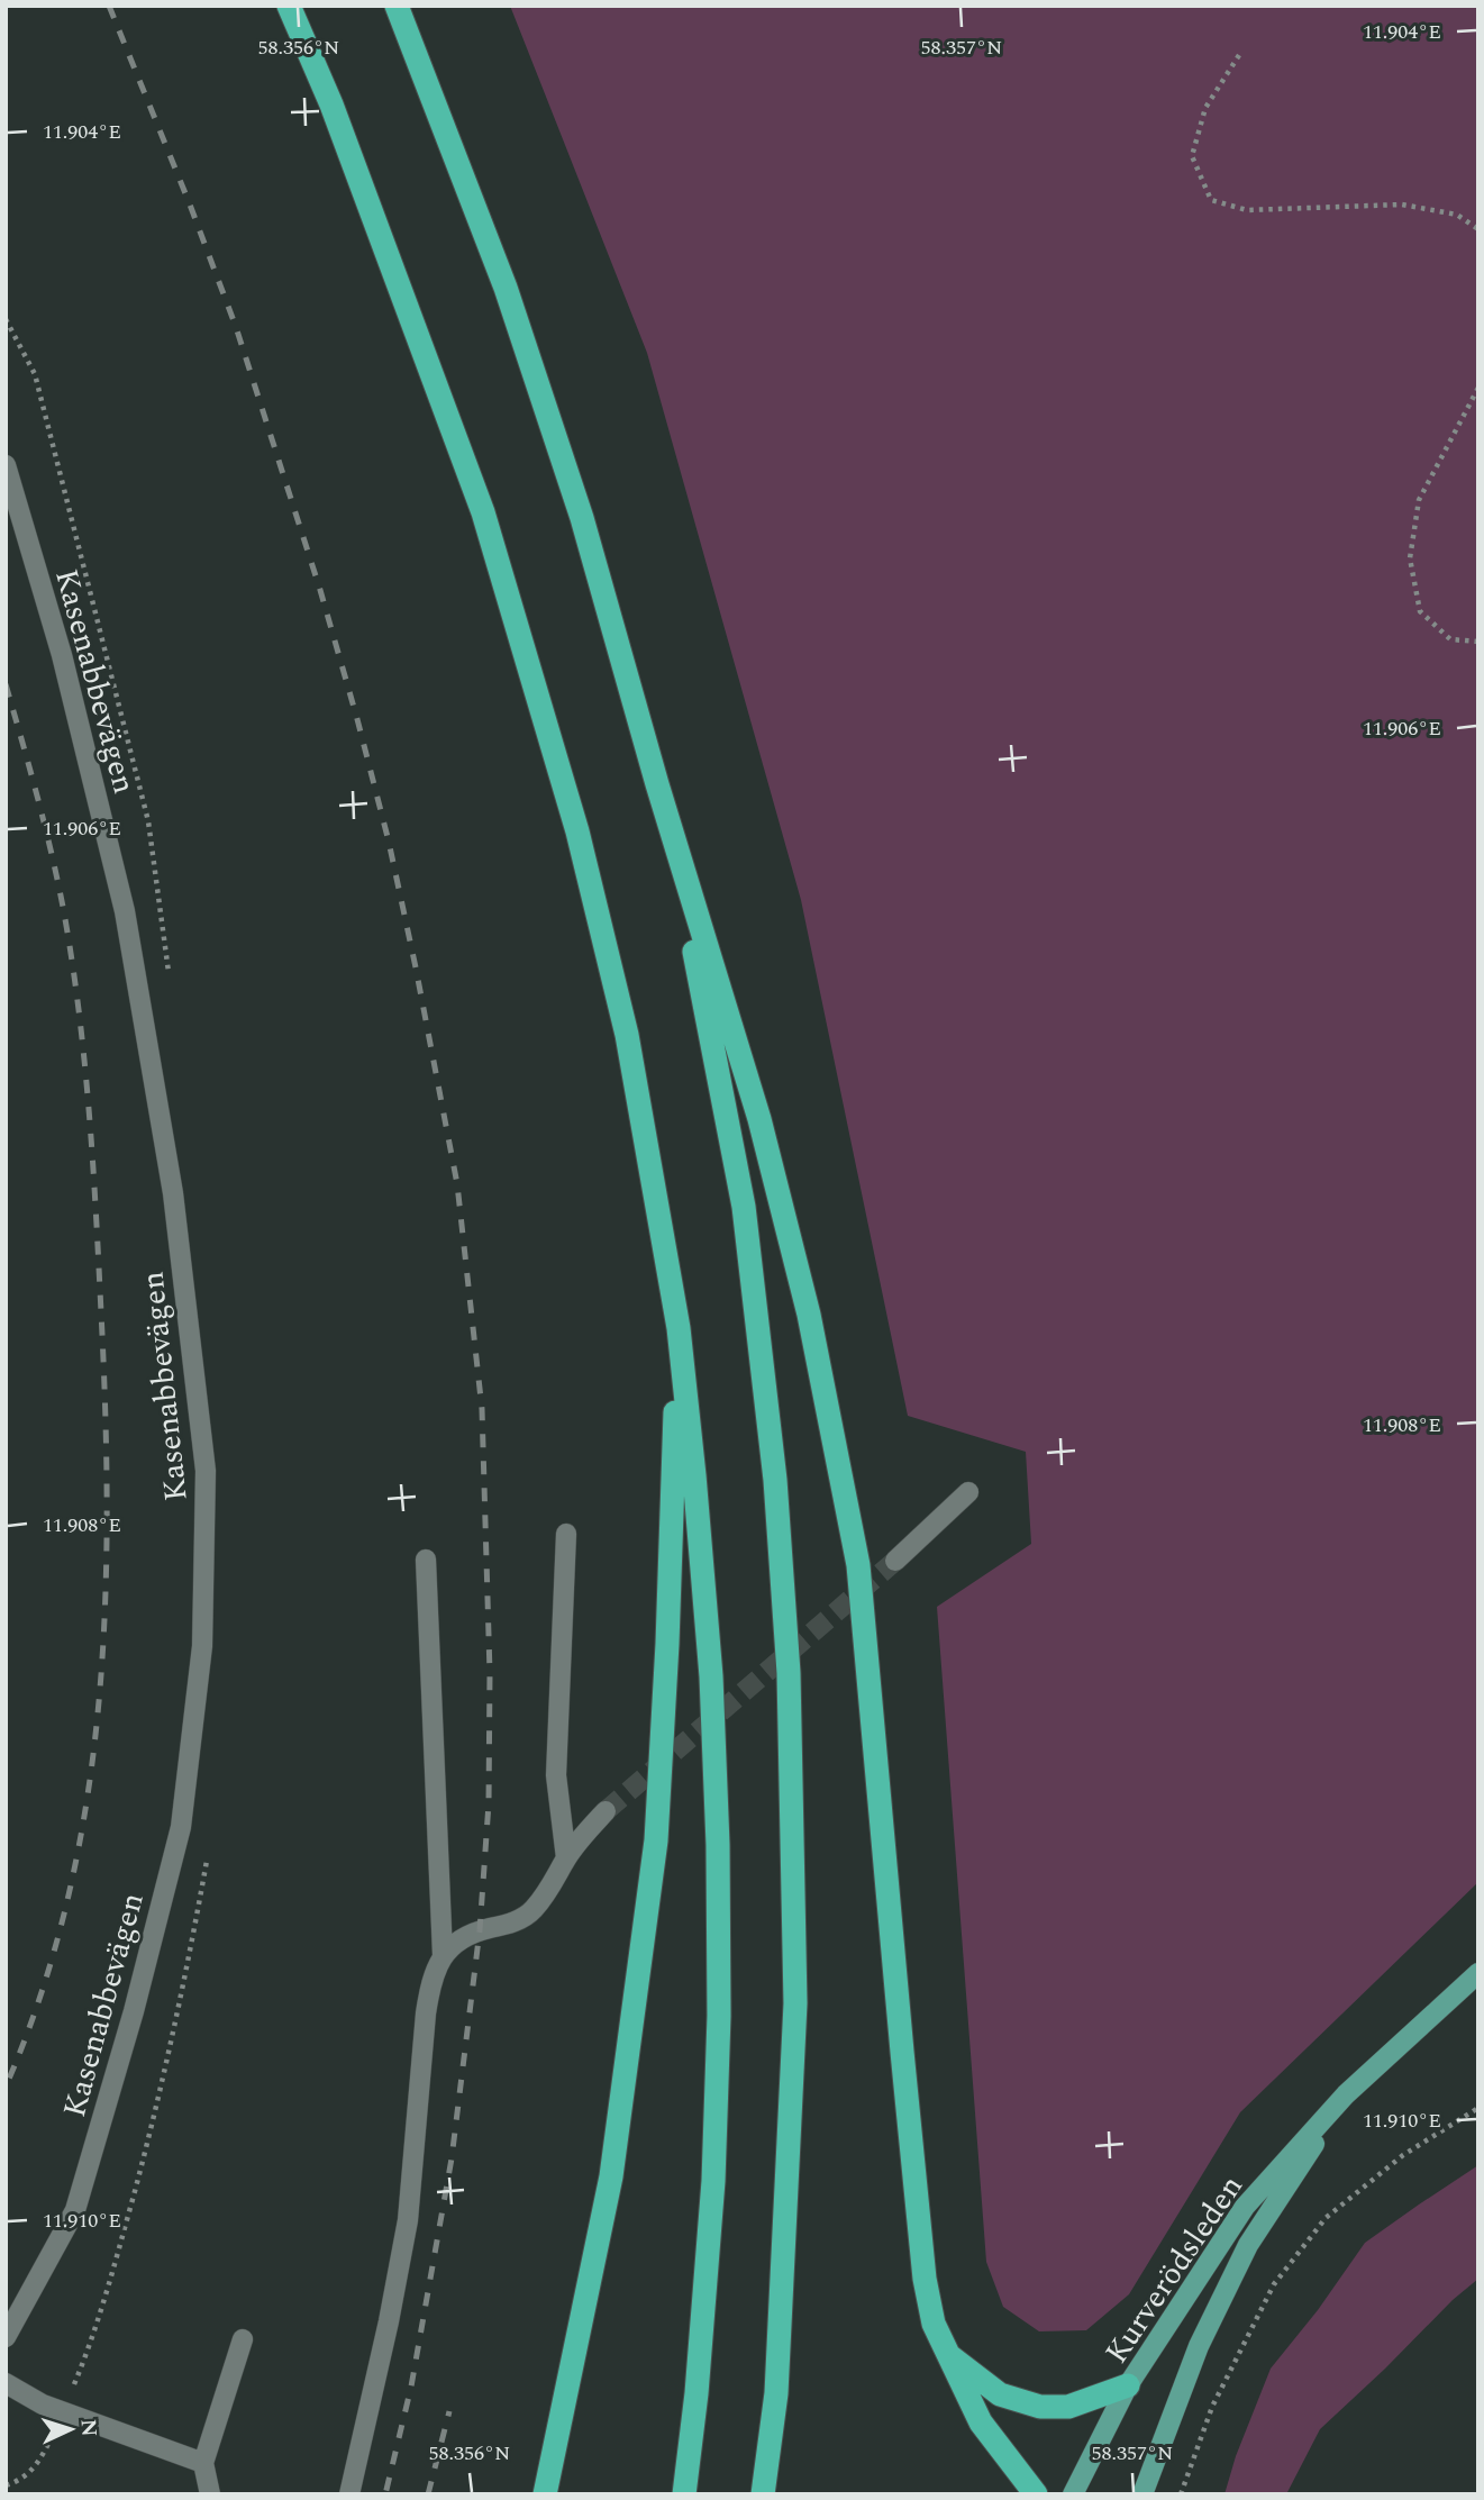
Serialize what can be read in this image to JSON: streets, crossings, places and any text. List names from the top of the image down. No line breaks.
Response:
{"streets":{"main road":["Kurverödsleden"],"street":["Kasenabbevägen"]},"north":"right","coordinates":["11.904°E","58.356°N","58.357°N","11.906°E","11.908°E","11.910°E"]}
